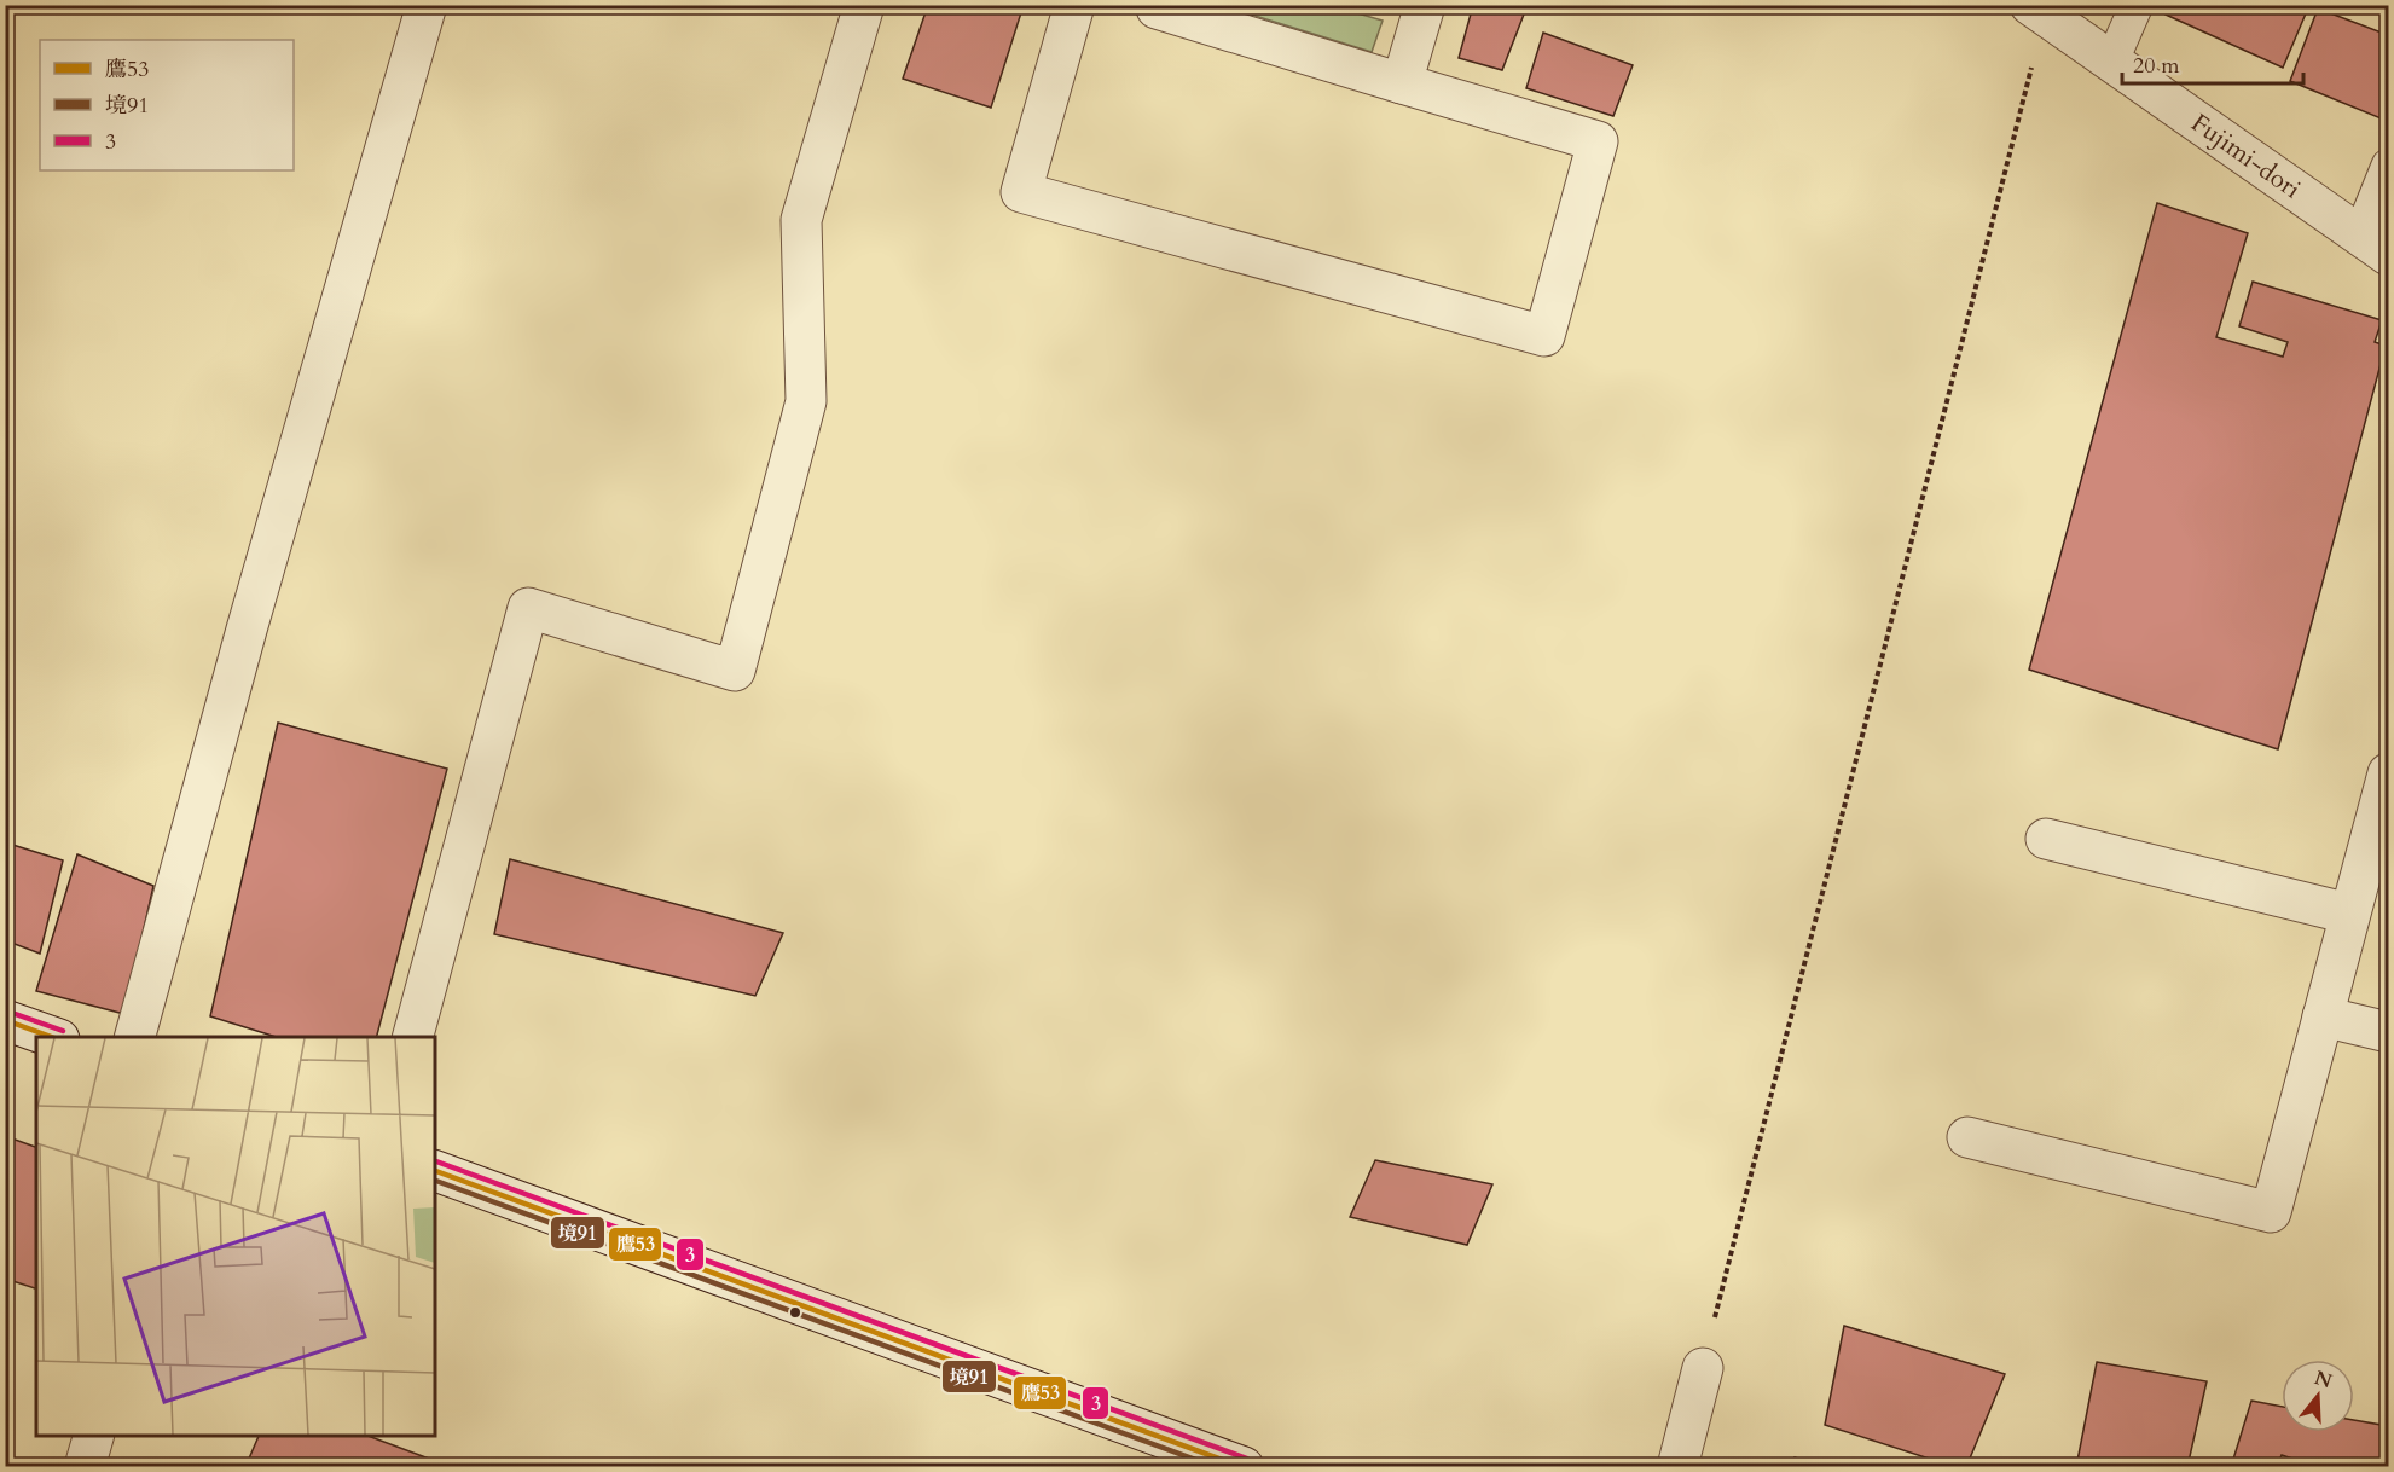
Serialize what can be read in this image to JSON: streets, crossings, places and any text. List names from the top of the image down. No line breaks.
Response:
{"streets":{"street":["Fujimi-dori"]},"lines":["transit line 3","transit line 鷹53","transit line 境91"],"legend":["鷹53","境91","3"],"scale_bar":"20 m","north":"top"}
